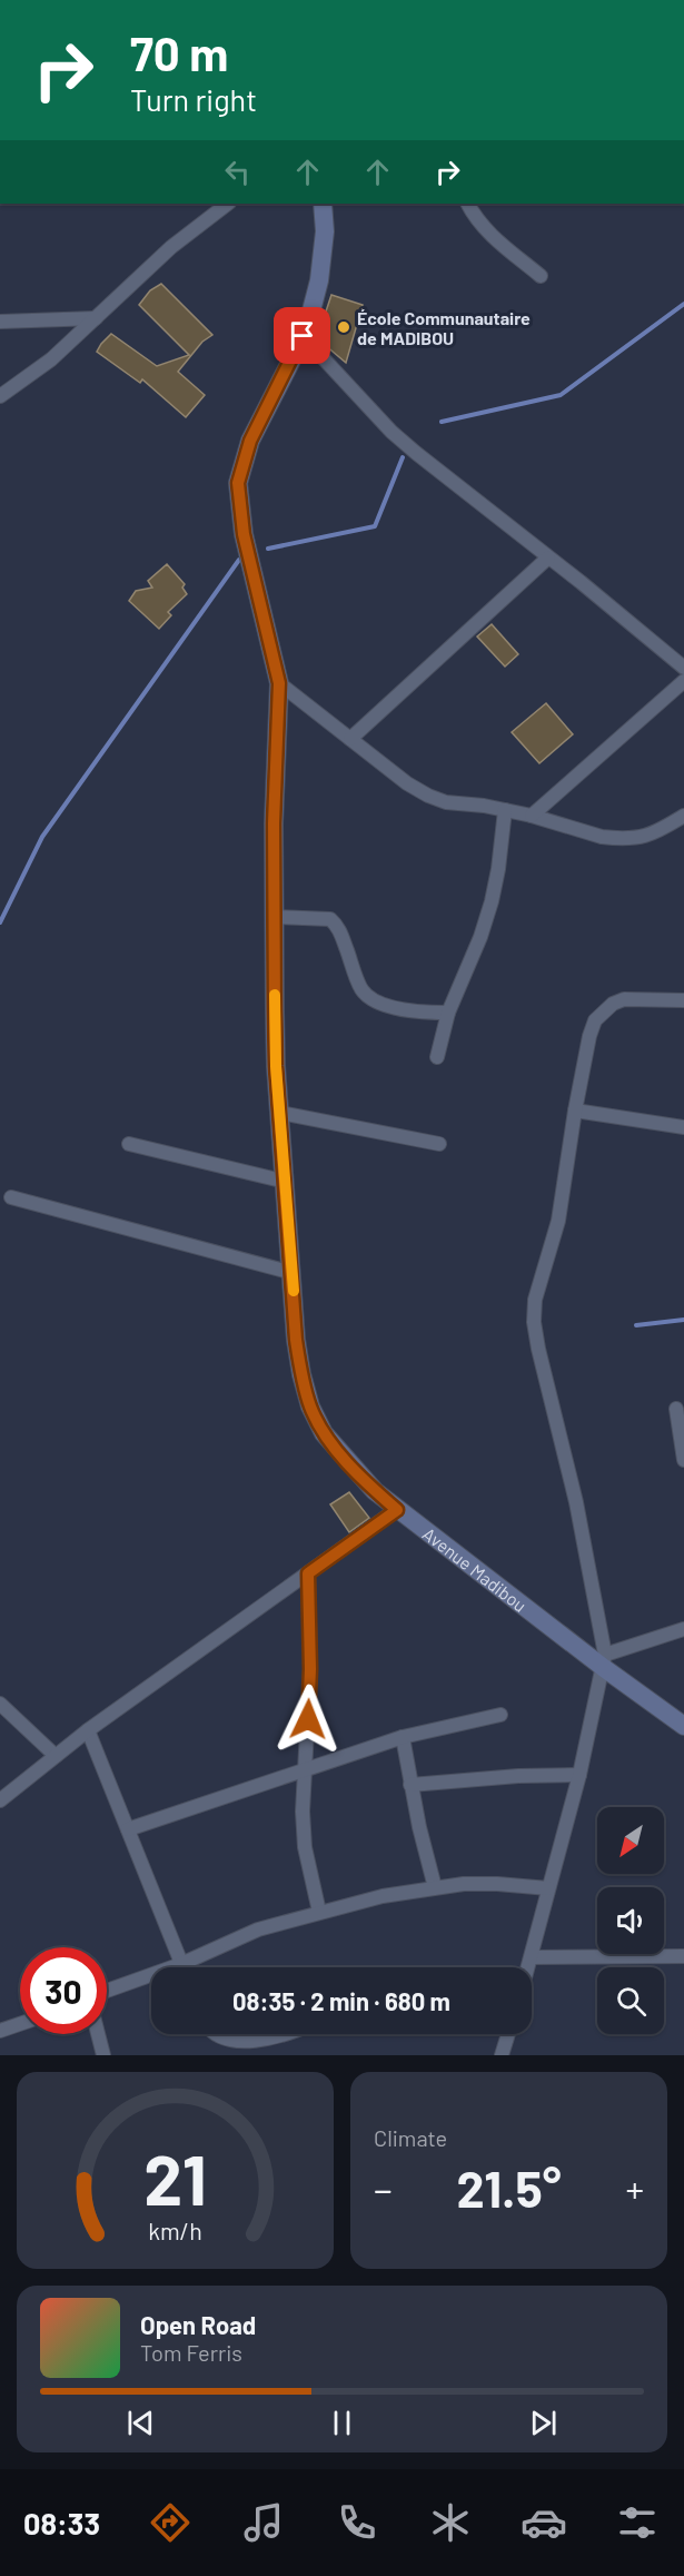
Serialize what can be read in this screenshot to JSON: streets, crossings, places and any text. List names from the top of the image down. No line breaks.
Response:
{"streets":{"street":["Avenue Madibou"]},"places":["École Communautaire de MADIBOU"],"north":"bottom left","page":{"turn":["70 m","Turn right"],"limit":"30","trip":"08:35 · 2 min · 680 m","tile":"Climate","heat":["−","21.5°","+"],"song":["Open Road","Tom Ferris"],"tabs":"08:33","gauge":["21","km/h"]}}
